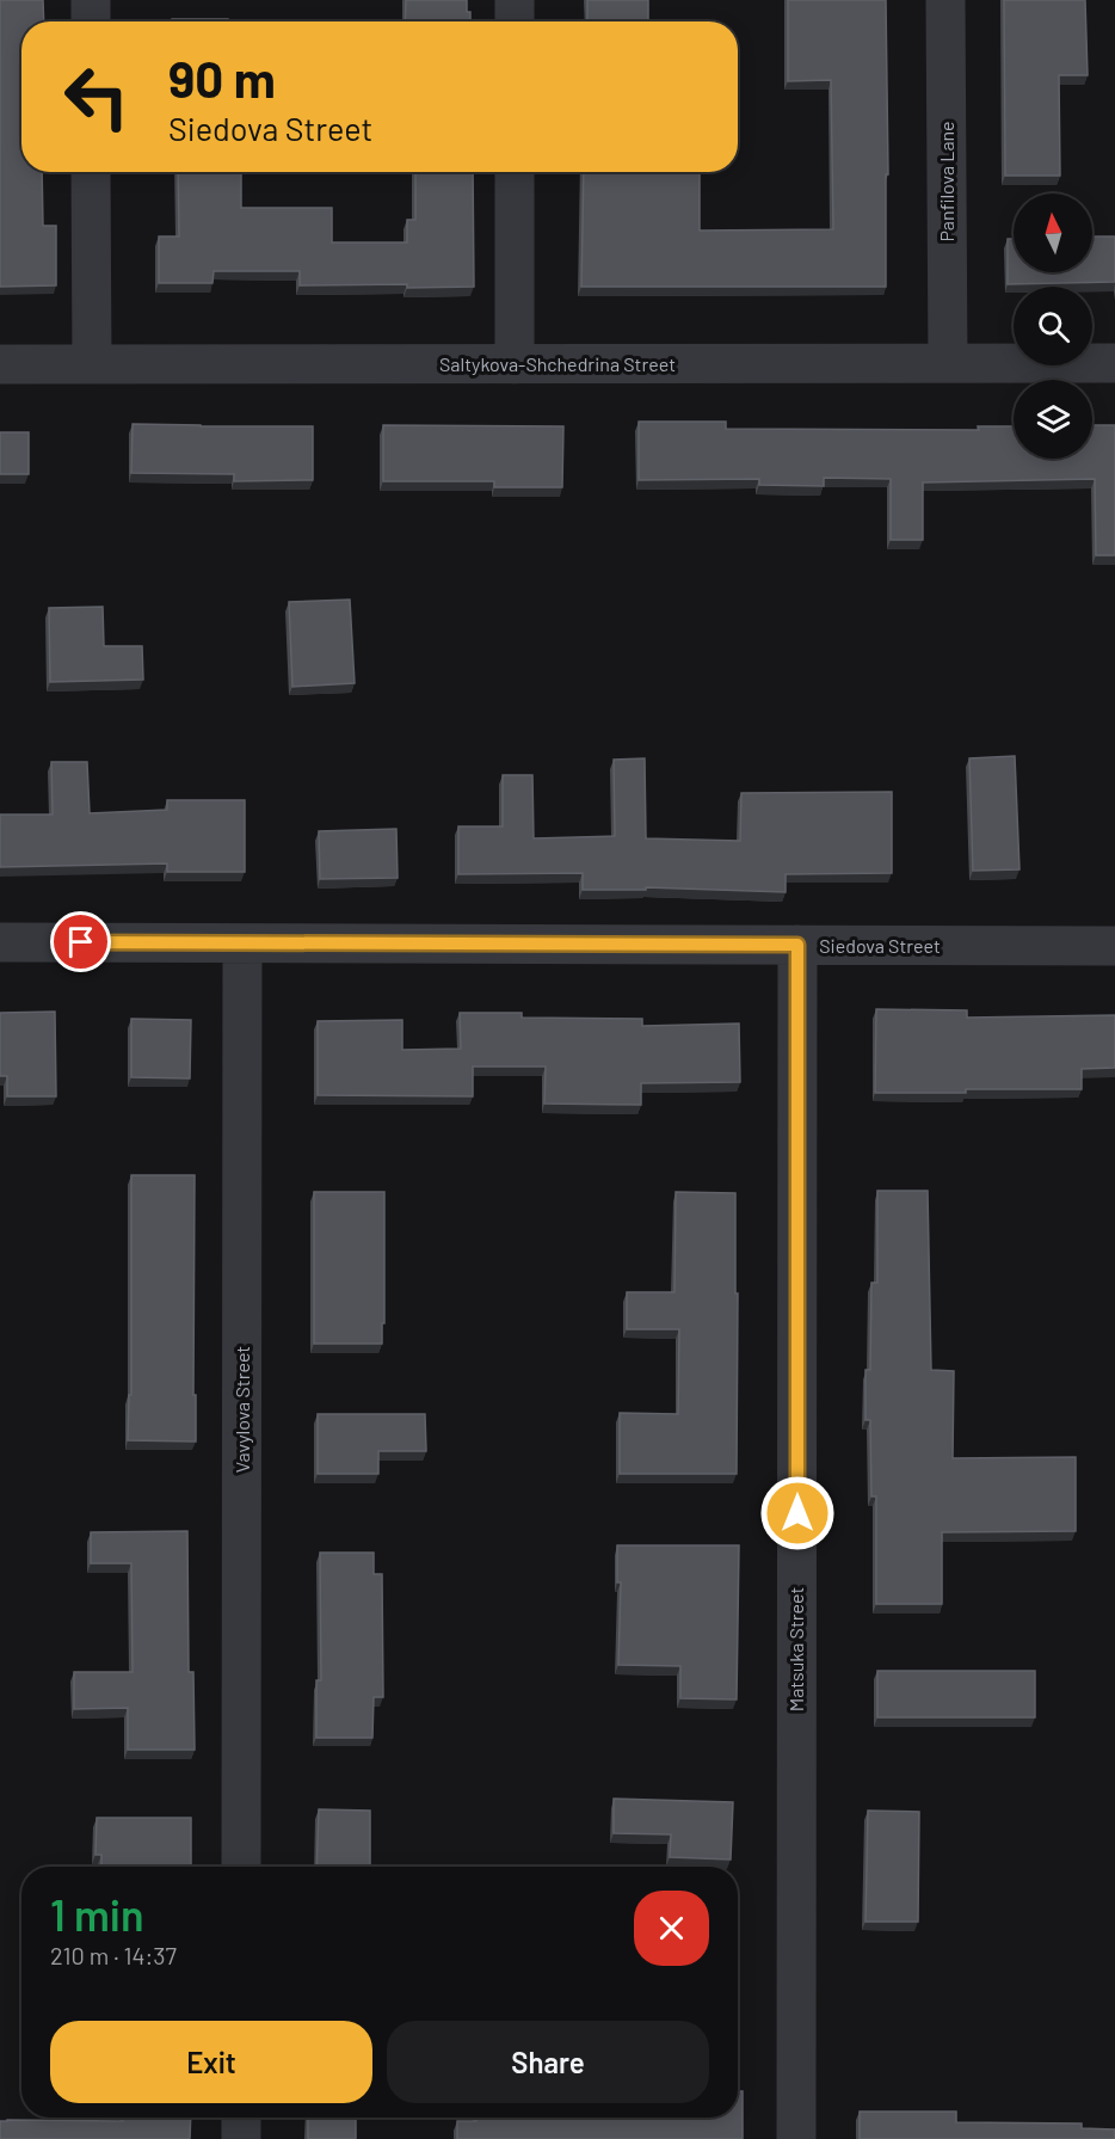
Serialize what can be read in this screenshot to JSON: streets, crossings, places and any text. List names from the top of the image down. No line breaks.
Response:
{"streets":{"street":["Panfilova Lane","Saltykova-Shchedrina Street","Siedova Street","Vavylova Street","Matsuka Street"]},"crossings":[["Panfilova Lane","Saltykova-Shchedrina Street"],["Siedova Street","Vavylova Street"],["Siedova Street","Matsuka Street"]],"north":"top","page":{"turn":["90 m","Siedova Street"],"heading":["1 min","210 m · 14:37"],"buttons":["Exit","Share"]}}
